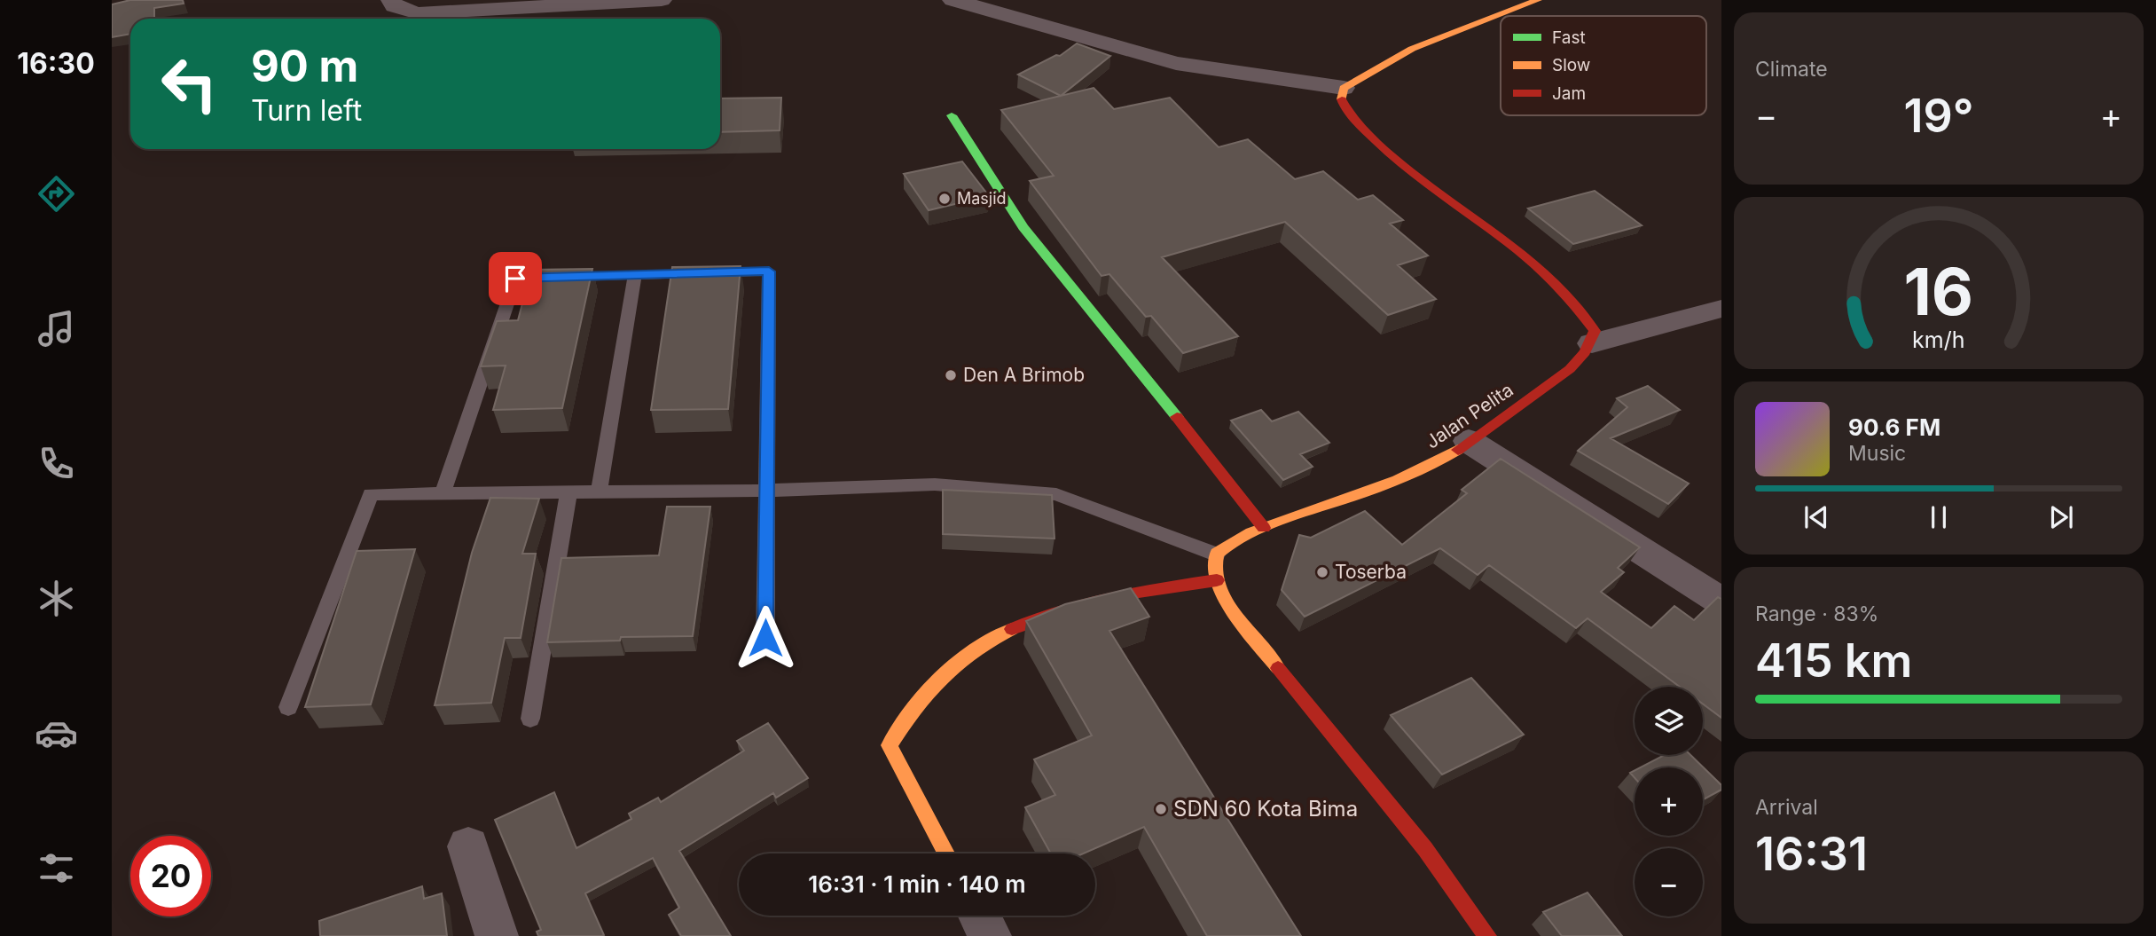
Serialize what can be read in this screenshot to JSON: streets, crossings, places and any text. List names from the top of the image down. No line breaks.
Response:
{"streets":{"main road":["Jalan Pelita"]},"places":["Masjid","Den A Brimob","Toserba","SDN 60 Kota Bima"],"legend":["Fast","Slow","Jam"],"page":{"tabs":"16:30","tile":["Climate",["Range · 83%","415 km"],["Arrival","16:31"]],"turn":["90 m","Turn left"],"heat":["−","19°","+"],"song":["90.6 FM","Music"],"map_buttons":["+","−"],"limit":"20","trip":"16:31 · 1 min · 140 m","gauge":["16","km/h"]}}
